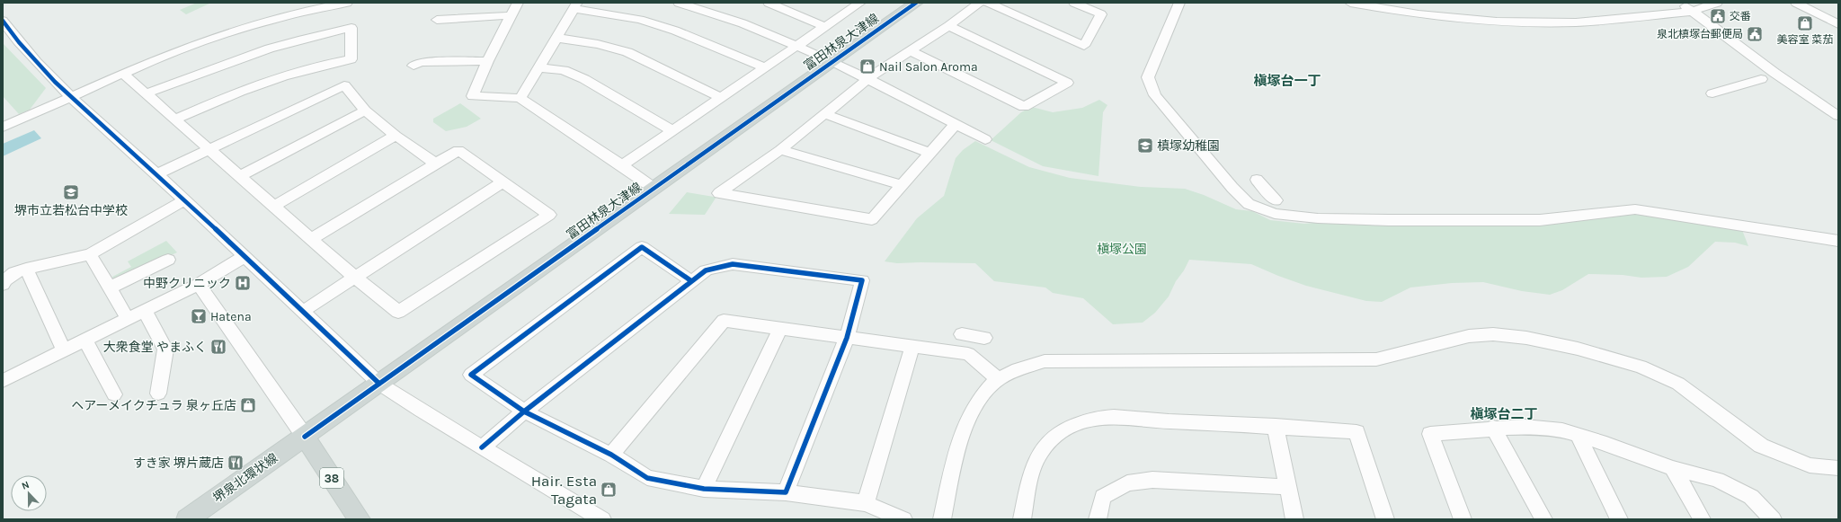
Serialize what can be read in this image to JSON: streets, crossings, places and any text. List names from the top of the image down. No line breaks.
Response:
{"streets":{"main road":["富田林泉大津線","堺泉北環状線","38"]},"crossings":[["富田林泉大津線","堺泉北環状線"],["富田林泉大津線","38"],["堺泉北環状線","38"]],"districts":["槇塚台一丁","槇塚台二丁"],"parks":["槇塚公園"],"places":{"public building":["交番","泉北槙塚台郵便局"],"shop":["美容室 菜茄","Nail Salon Aroma","ヘアーメイクチュラ 泉ヶ丘店","Hair. Esta Tagata"],"school or university":["槙塚幼稚園","堺市立若松台中学校"],"hospital":["中野クリニック"],"bar":["Hatena"],"restaurant":["大衆食堂 やまふく","すき家 堺片蔵店"]},"north":"top"}
